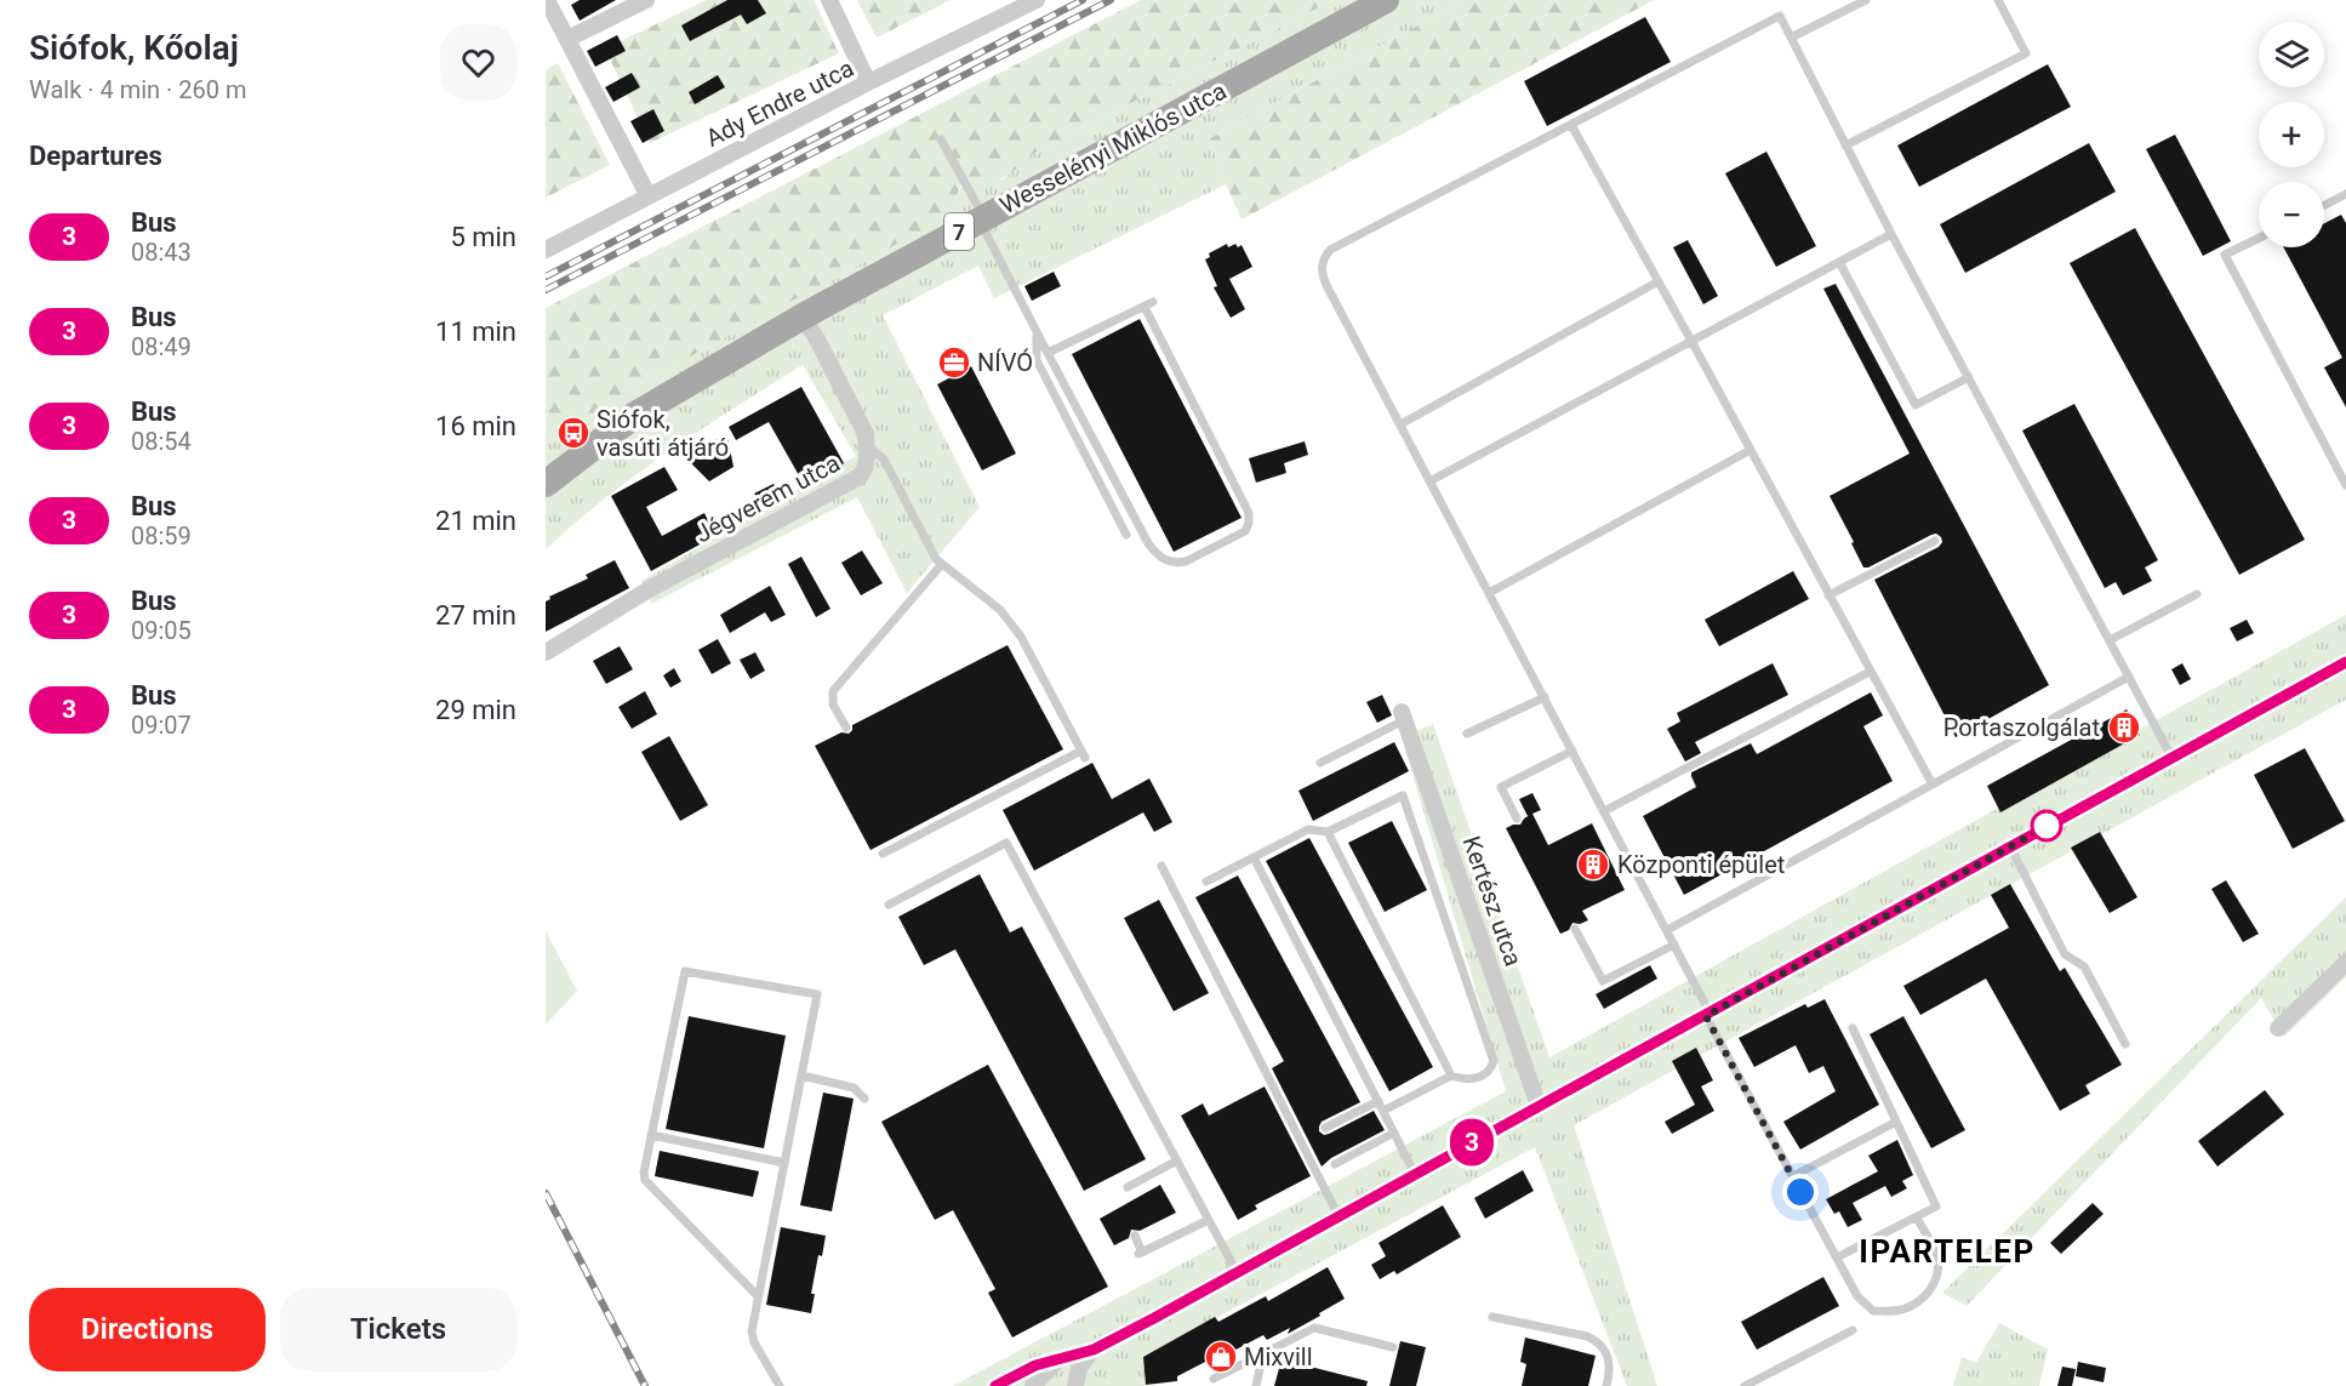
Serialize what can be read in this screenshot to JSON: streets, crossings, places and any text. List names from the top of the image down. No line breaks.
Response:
{"streets":{"main road":["Wesselényi Miklós utca","7"],"street":["Ady Endre utca","Jégverem utca","Kertész utca"]},"crossings":[["Wesselényi Miklós utca","Jégverem utca"]],"districts":["IPARTELEP"],"places":{"office":["NÍVÓ"],"bus stop":["Siófok, vasúti átjáró"],"building":["Portaszolgálat","Központi épület"],"shop":["Mixvill"]},"lines":["bus line 3"],"page":{"heading":[["Siófok, Kőolaj","Walk · 4 min · 260 m"],"Departures"],"on_map":"3","map_buttons":["+","−"],"list":[{"mark":"3","name":"Bus","note":"08:43","value":"5 min"},{"mark":"3","name":"Bus","note":"08:49","value":"11 min"},{"mark":"3","name":"Bus","note":"08:54","value":"16 min"},{"mark":"3","name":"Bus","note":"08:59","value":"21 min"},{"mark":"3","name":"Bus","note":"09:05","value":"27 min"},{"mark":"3","name":"Bus","note":"09:07","value":"29 min"}],"buttons":["Directions","Tickets"]}}
